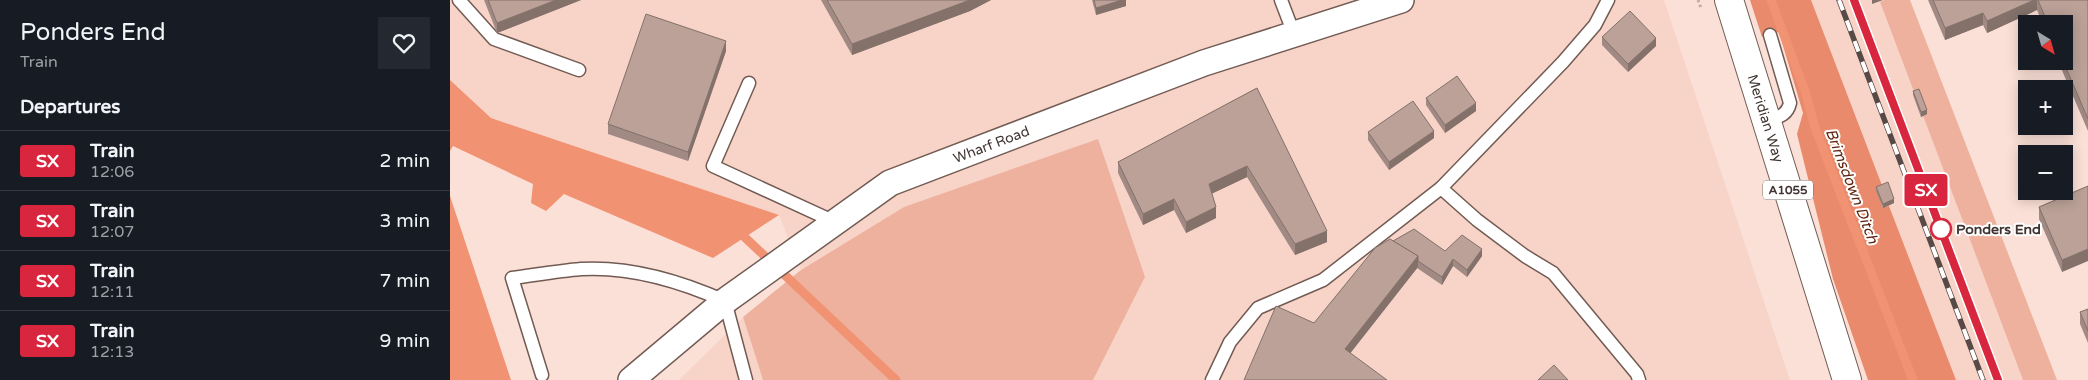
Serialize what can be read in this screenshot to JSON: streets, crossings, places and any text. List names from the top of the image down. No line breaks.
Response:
{"streets":{"main road":["Meridian Way","A1055"],"street":["Wharf Road"]},"water":["Brimsdown Ditch"],"places":["Ponders End"],"north":"bottom right","page":{"heading":[["Ponders End","Train"],"Departures"],"on_map":"SX","map_buttons":["+","−"],"list":[{"mark":"SX","name":"Train","note":"12:06","value":"2 min"},{"mark":"SX","name":"Train","note":"12:07","value":"3 min"},{"mark":"SX","name":"Train","note":"12:11","value":"7 min"},{"mark":"SX","name":"Train","note":"12:13","value":"9 min"}]}}
